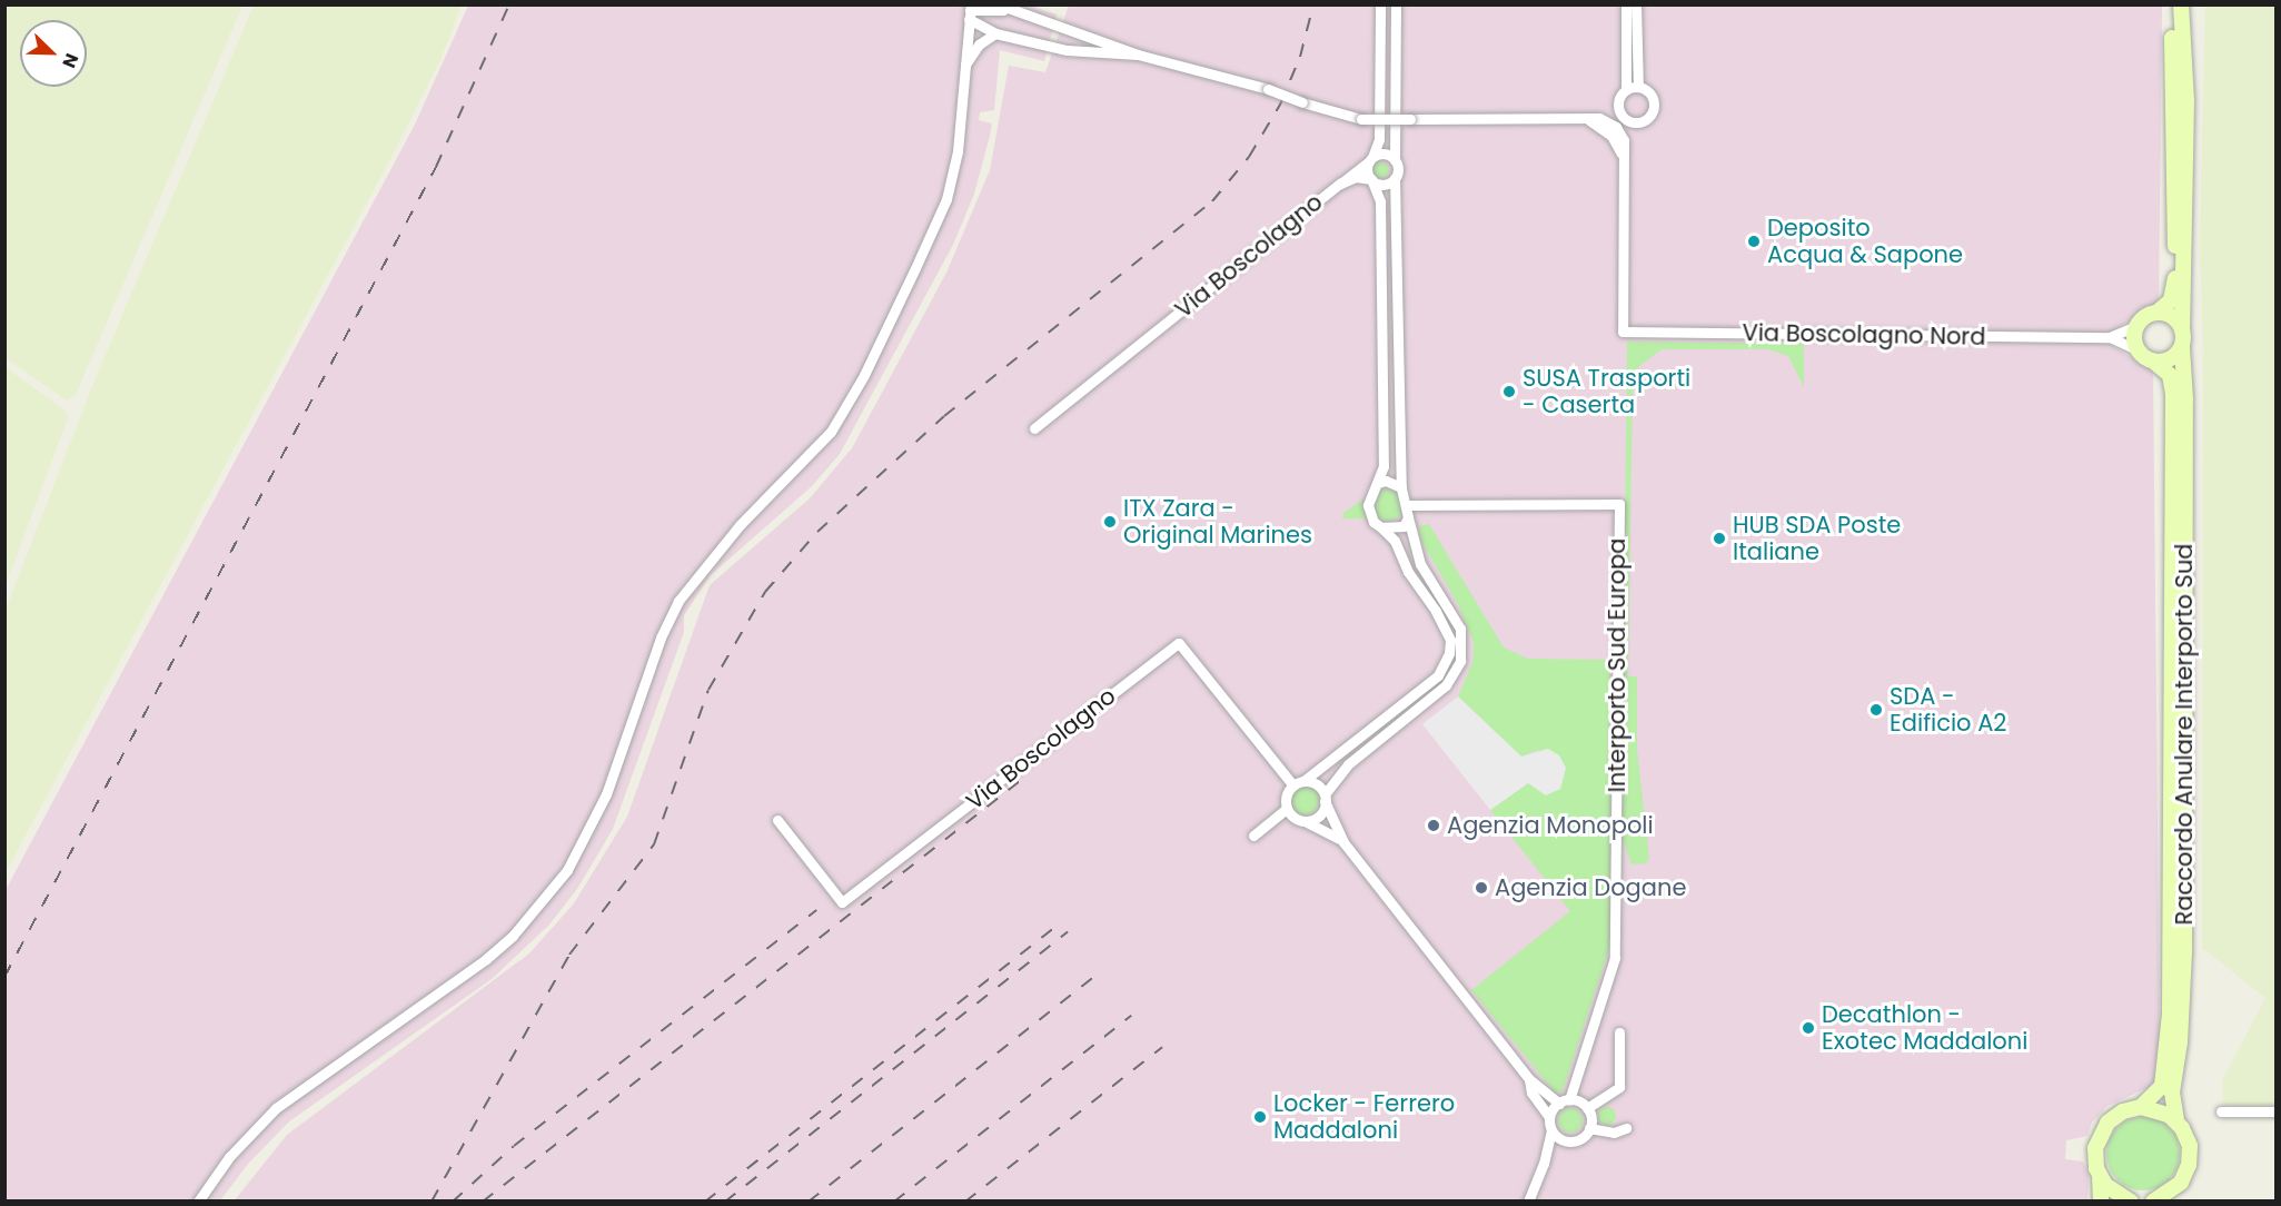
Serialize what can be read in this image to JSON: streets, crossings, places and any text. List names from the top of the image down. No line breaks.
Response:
{"streets":{"main road":["Raccordo Anulare Interporto Sud"],"street":["Via Boscolagno","Via Boscolagno Nord","Interporto Sud Europa"]},"crossings":[["Via Boscolagno Nord","Raccordo Anulare Interporto Sud"]],"places":["Deposito Acqua & Sapone","SUSA Trasporti - Caserta","ITX Zara - Original Marines","HUB SDA Poste Italiane","SDA - Edificio A2","Agenzia Monopoli","Agenzia Dogane","Decathlon - Exotec Maddaloni","Locker - Ferrero Maddaloni"],"north":"bottom right"}
